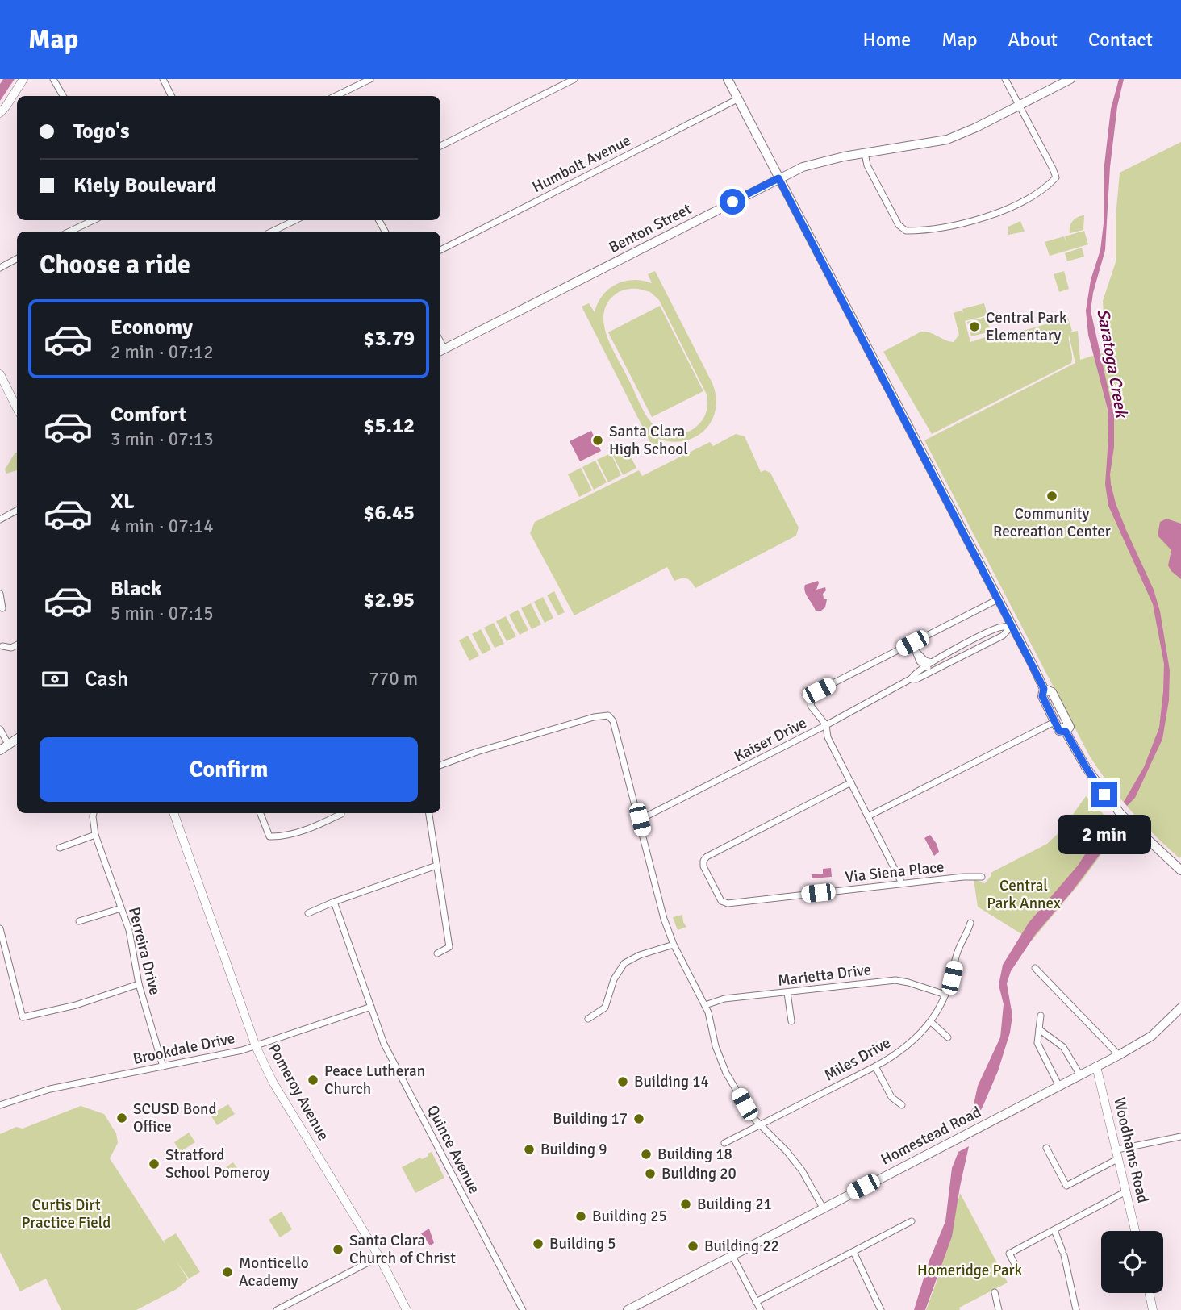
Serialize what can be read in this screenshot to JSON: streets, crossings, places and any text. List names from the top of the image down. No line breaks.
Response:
{"streets":{"main road":["Benton Street","Homestead Road"],"street":["Humbolt Avenue","Kaiser Drive","Via Siena Place","Perreira Drive","Marietta Drive","Brookdale Drive","Miles Drive","Pomeroy Avenue","Quince Avenue","Woodhams Road"]},"crossings":[["Perreira Drive","Brookdale Drive"],["Marietta Drive","Miles Drive"],["Brookdale Drive","Pomeroy Avenue"],["Brookdale Drive","Quince Avenue"],["Homestead Road","Woodhams Road"]],"water":["Saratoga Creek"],"parks":["Central Park Annex","Curtis Dirt Practice Field","Homeridge Park"],"places":["Central Park Elementary","Santa Clara High School","Community Recreation Center","Peace Lutheran Church","Building 14","SCUSD Bond Office","Building 17","Building 9","Building 18","Stratford School Pomeroy","Building 20","Building 21","Building 25","Building 5","Building 22","Santa Clara Church of Christ","Monticello Academy"],"page":{"header":"Map","nav":["Home","Map","About","Contact"],"banner":["Togo's","Kiely Boulevard"],"heading":"Choose a ride","list":[{"name":"Economy","note":"2 min · 07:12","value":"$3.79"},{"name":"Comfort","note":"3 min · 07:13","value":"$5.12"},{"name":"XL","note":"4 min · 07:14","value":"$6.45"},{"name":"Black","note":"5 min · 07:15","value":"$2.95"}],"pay":["Cash","770 m"],"buttons":"Confirm","bubble":"2 min"}}
